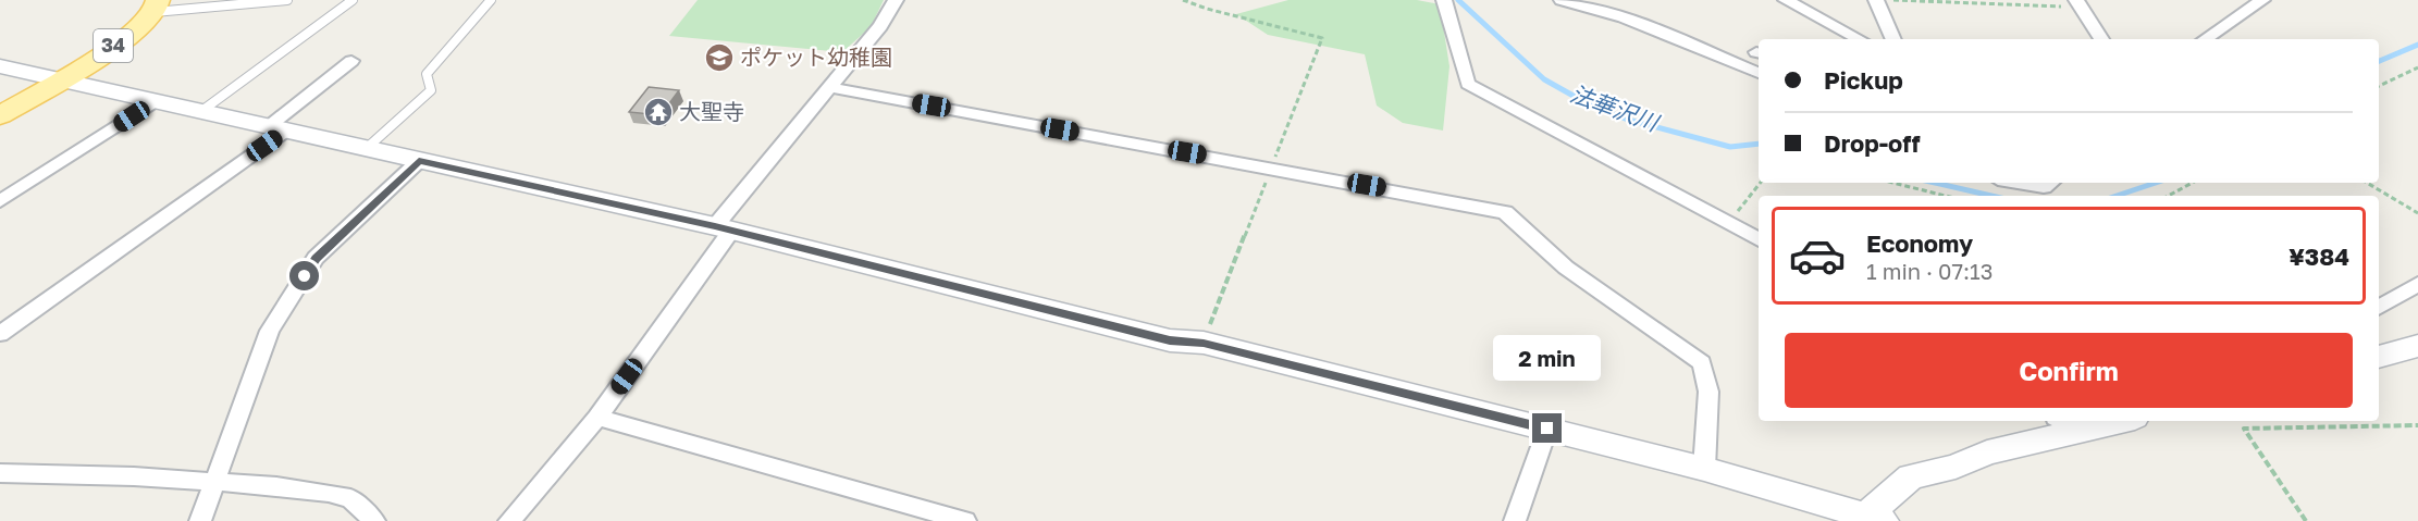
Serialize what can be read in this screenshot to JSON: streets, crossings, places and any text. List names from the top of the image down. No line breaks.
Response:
{"streets":{"main road":["34"]},"water":["法華沢川"],"places":{"school or university":["ポケット幼稚園"],"temple":["大聖寺"]},"page":{"banner":["Pickup","Drop-off"],"list":[{"name":"Economy","note":"1 min · 07:13","value":"¥384"}],"buttons":"Confirm","bubble":"2 min"}}
